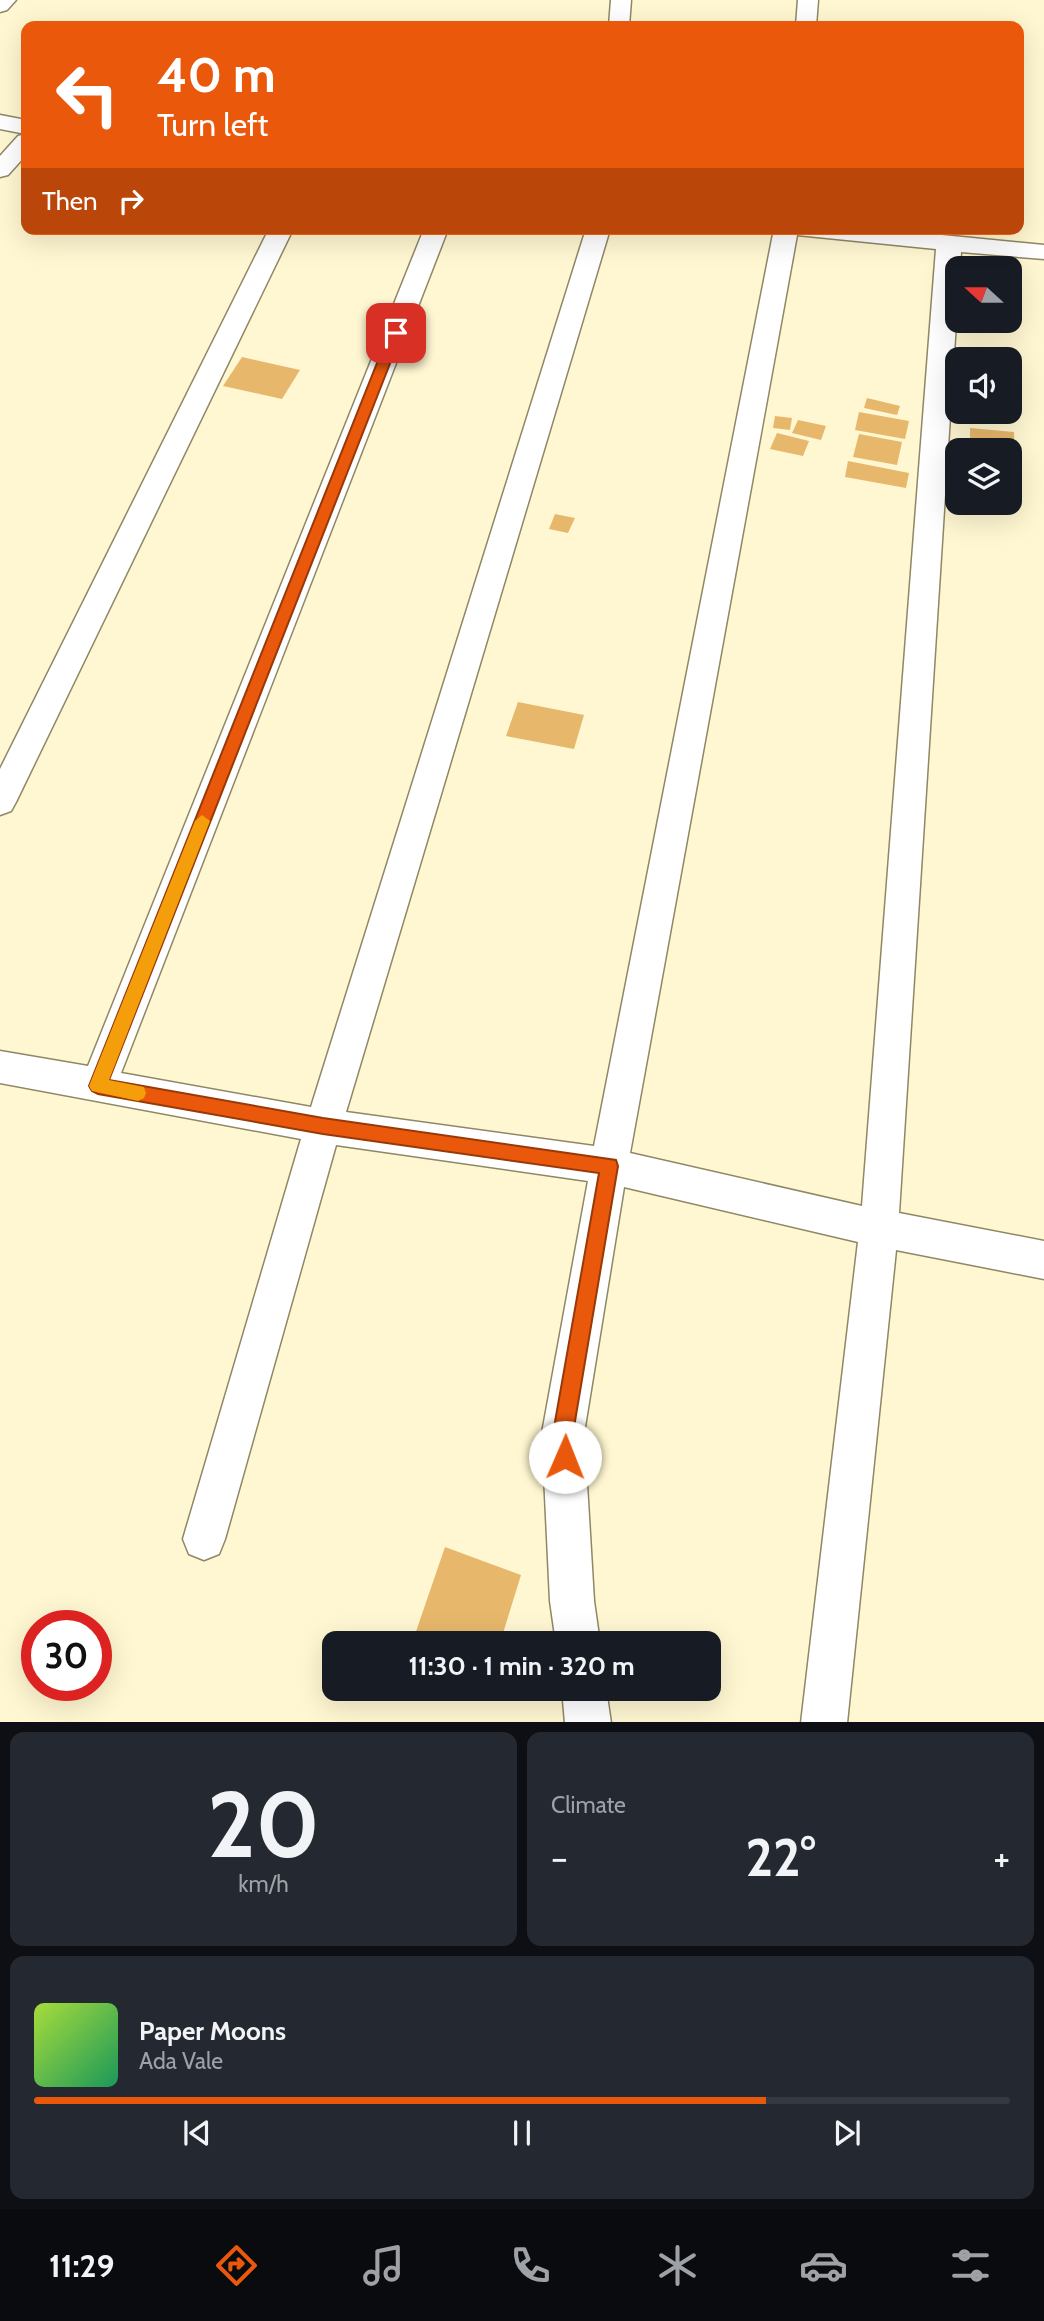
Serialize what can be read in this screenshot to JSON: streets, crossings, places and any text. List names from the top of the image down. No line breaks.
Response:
{"north":"left","page":{"turn":["40 m","Turn left"],"then":"Then","limit":"30","trip":"11:30 · 1 min · 320 m","tile":[["20","km/h"],"Climate"],"heat":["−","22°","+"],"song":["Paper Moons","Ada Vale"],"tabs":"11:29"}}
